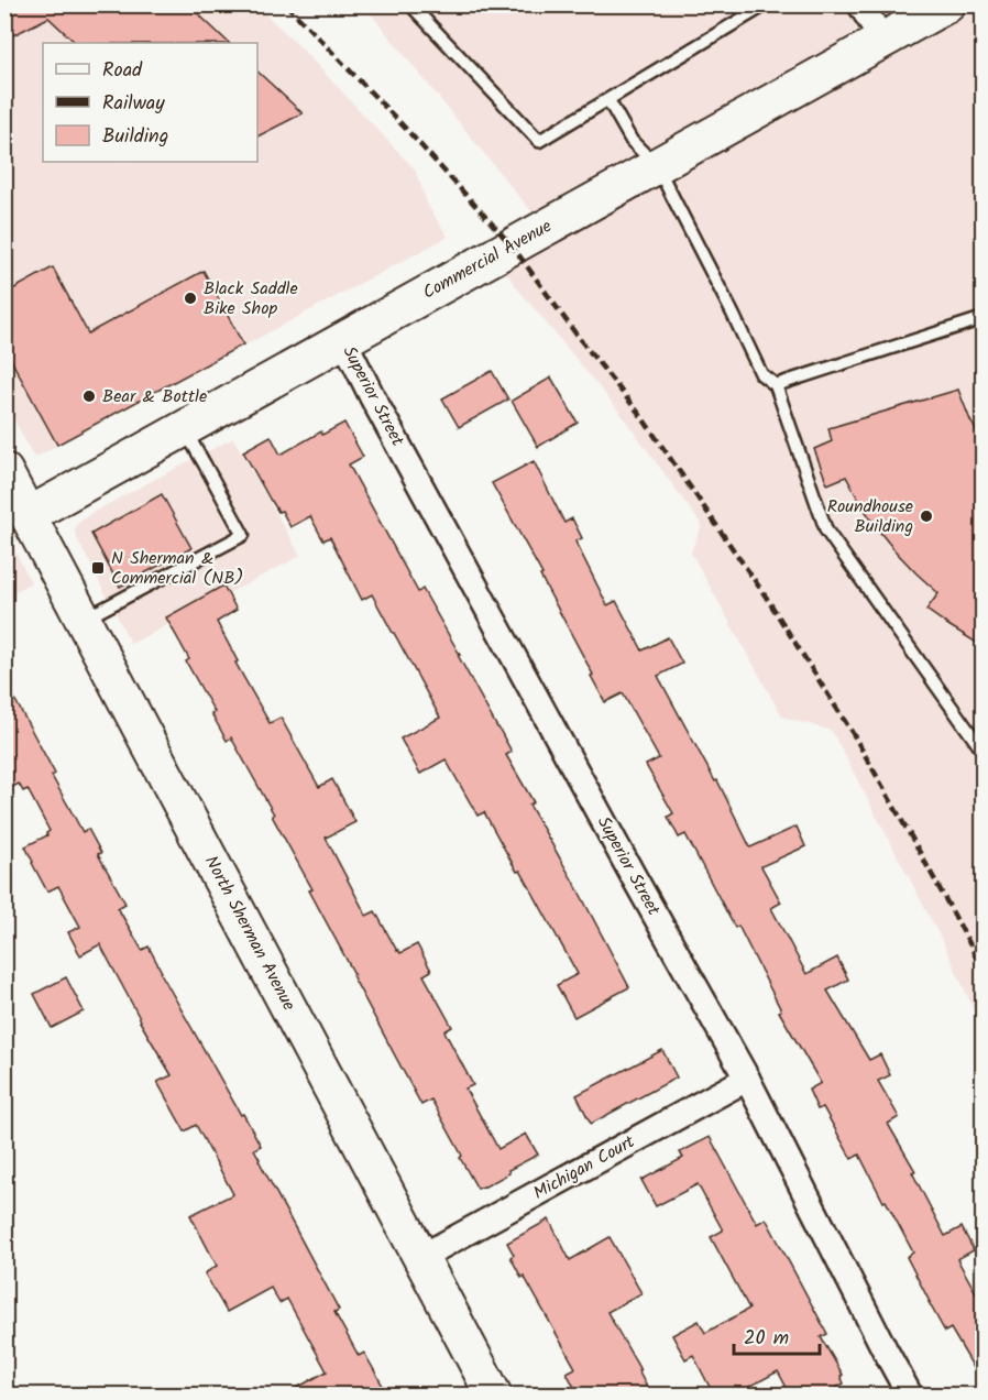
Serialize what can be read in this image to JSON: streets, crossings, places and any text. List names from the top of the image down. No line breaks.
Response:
{"streets":{"street":["Commercial Avenue","Superior Street","North Sherman Avenue","Michigan Court"]},"crossings":[["Commercial Avenue","Superior Street"],["Commercial Avenue","North Sherman Avenue"],["Superior Street","Michigan Court"],["North Sherman Avenue","Michigan Court"]],"places":{"other":["Black Saddle Bike Shop","Bear & Bottle","Roundhouse Building"],"transit":["N Sherman & Commercial (NB)"]},"legend":["Road","Railway","Building"],"scale_bar":"20 m"}
